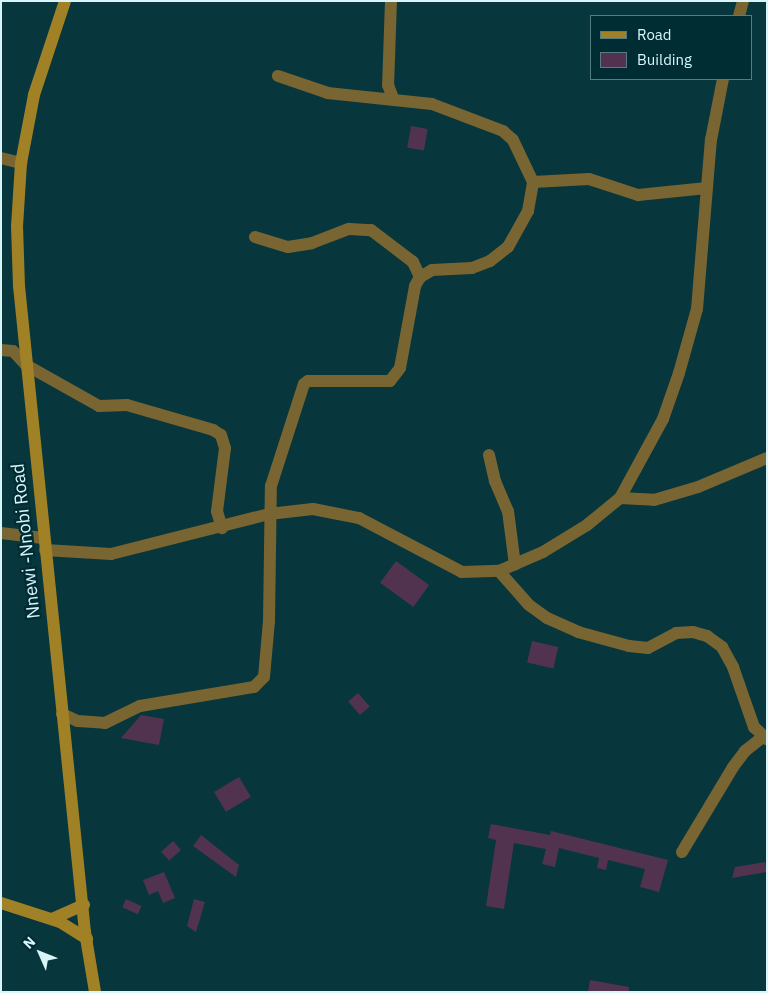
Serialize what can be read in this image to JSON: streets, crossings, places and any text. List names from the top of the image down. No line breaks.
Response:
{"streets":{"main road":["Nnewi -Nnobi Road"]},"legend":["Road","Building"],"north":"top left"}
